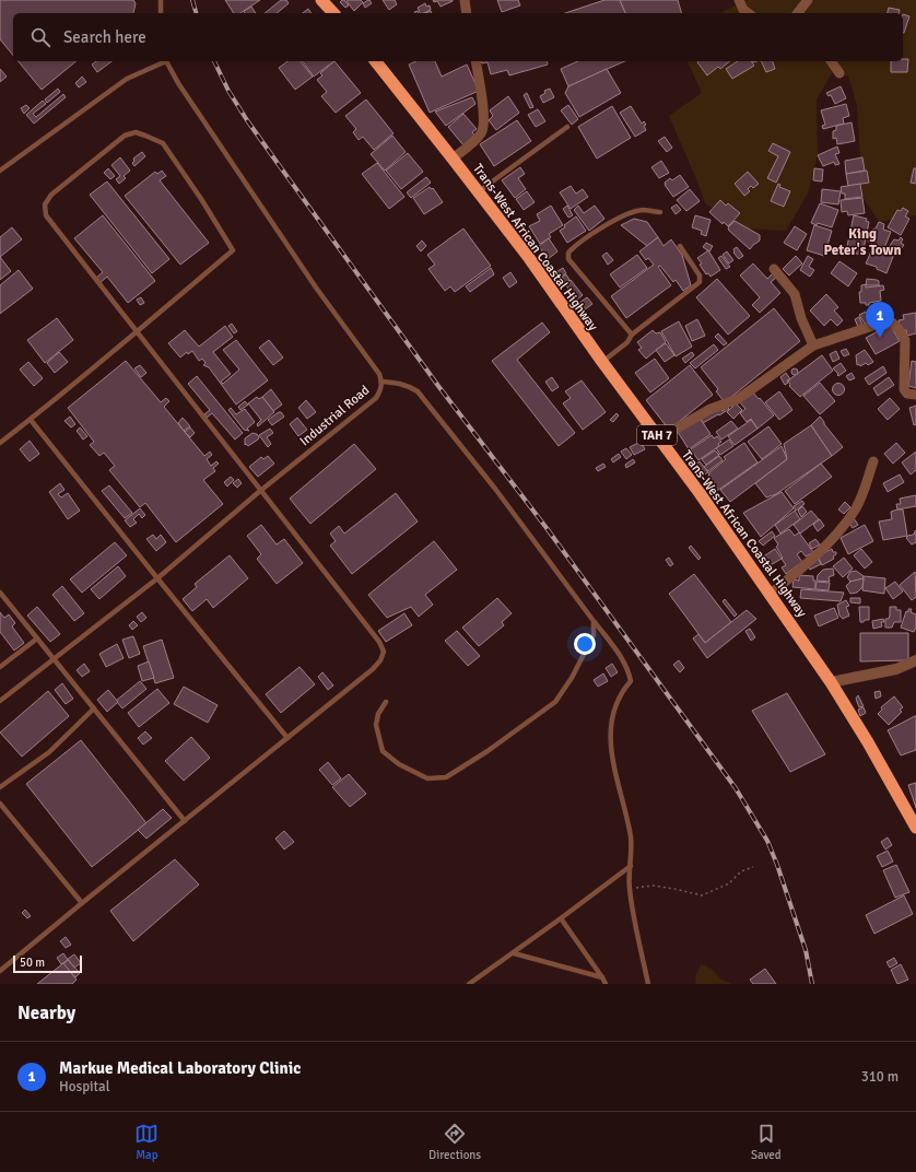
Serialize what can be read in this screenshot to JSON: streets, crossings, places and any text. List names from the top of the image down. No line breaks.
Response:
{"streets":{"highway":["Trans-West African Coastal Highway","TAH 7"],"lane":["Industrial Road"]},"districts":["King Peter's Town"],"scale_bar":"50 m","page":{"search":"Search here","pins":"1","scale":"50 m","heading":"Nearby","list":[{"mark":"1","name":"Markue Medical Laboratory Clinic","note":"Hospital","value":"310 m"}],"nav":["Map","Directions","Saved"]}}
